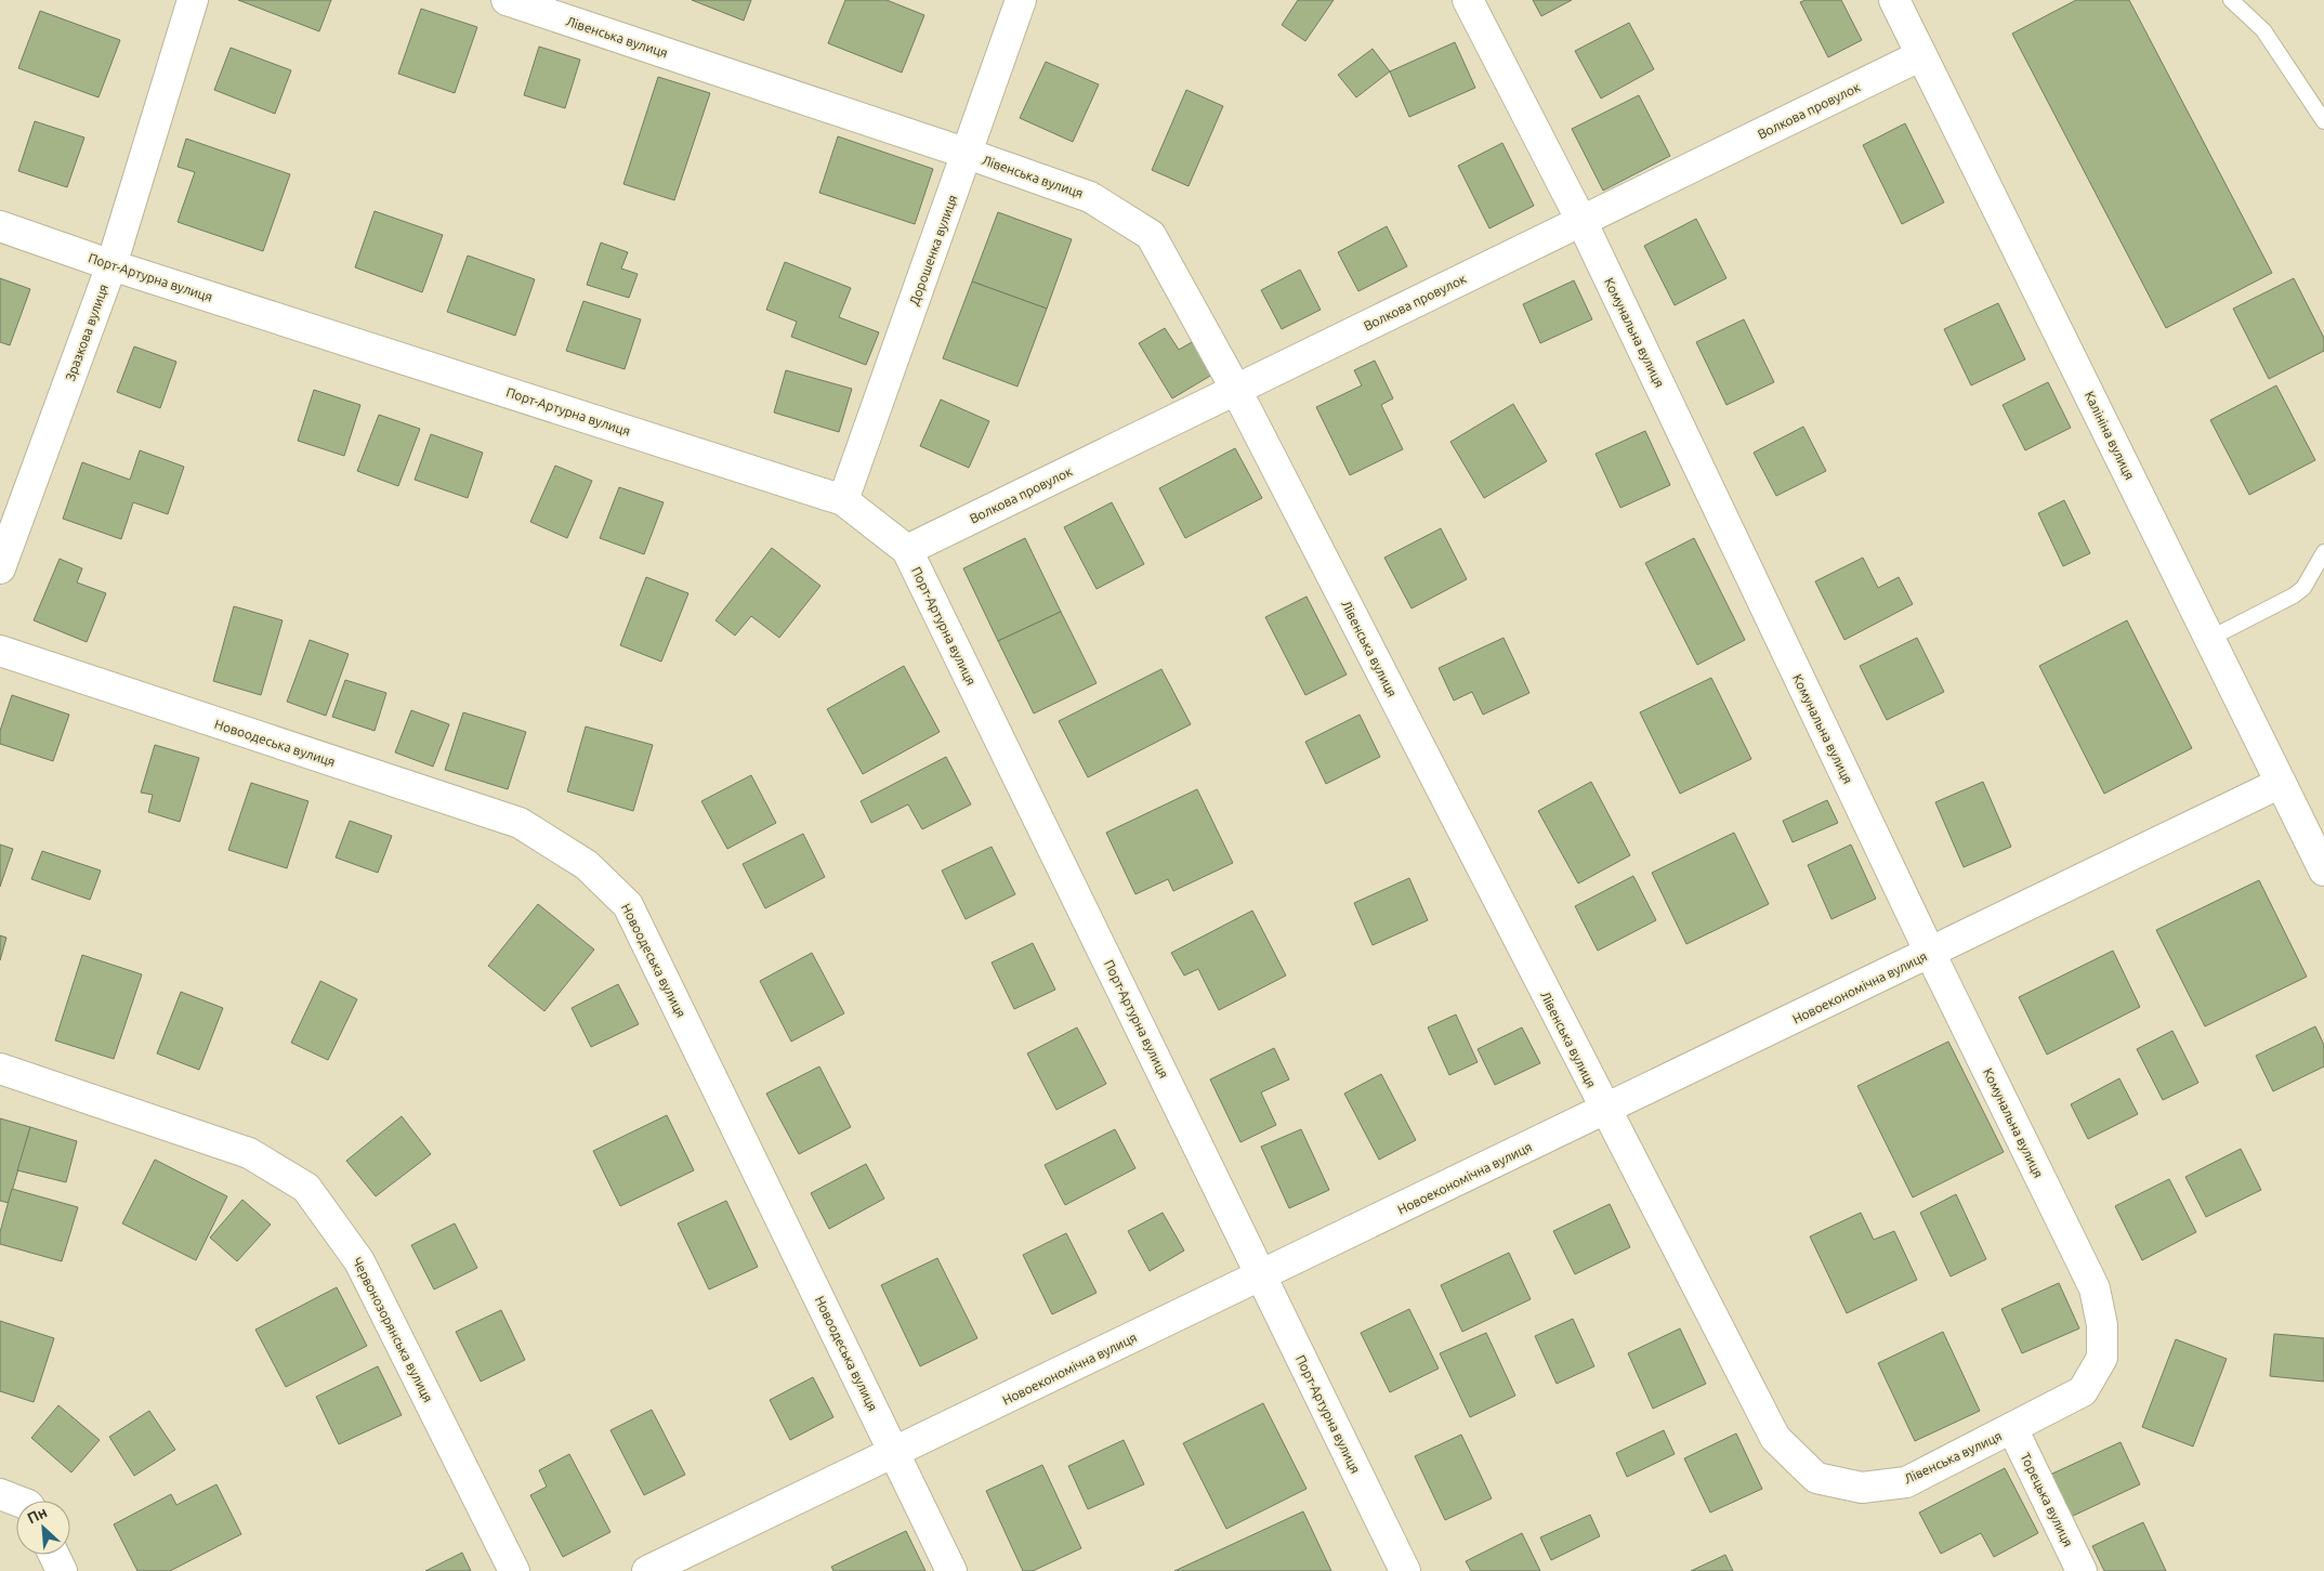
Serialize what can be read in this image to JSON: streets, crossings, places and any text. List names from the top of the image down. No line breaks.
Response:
{"streets":{"street":["Лівенська вулиця","Волкова провулок","Дорошенка вулиця","Порт-Артурна вулиця","Зразкова вулиця","Комунальна вулиця","Калініна вулиця","Новоодеська вулиця","Новоекономічна вулиця","Червонозорянська вулиця","Торецька вулиця"]},"crossings":[["Лівенська вулиця","Волкова провулок"],["Лівенська вулиця","Дорошенка вулиця"],["Лівенська вулиця","Комунальна вулиця"],["Лівенська вулиця","Новоекономічна вулиця"],["Лівенська вулиця","Торецька вулиця"],["Волкова провулок","Порт-Артурна вулиця"],["Волкова провулок","Комунальна вулиця"],["Волкова провулок","Калініна вулиця"],["Дорошенка вулиця","Порт-Артурна вулиця"],["Порт-Артурна вулиця","Зразкова вулиця"],["Порт-Артурна вулиця","Новоекономічна вулиця"],["Комунальна вулиця","Новоекономічна вулиця"],["Комунальна вулиця","Торецька вулиця"],["Калініна вулиця","Новоекономічна вулиця"],["Новоодеська вулиця","Новоекономічна вулиця"]],"north":"top left"}
